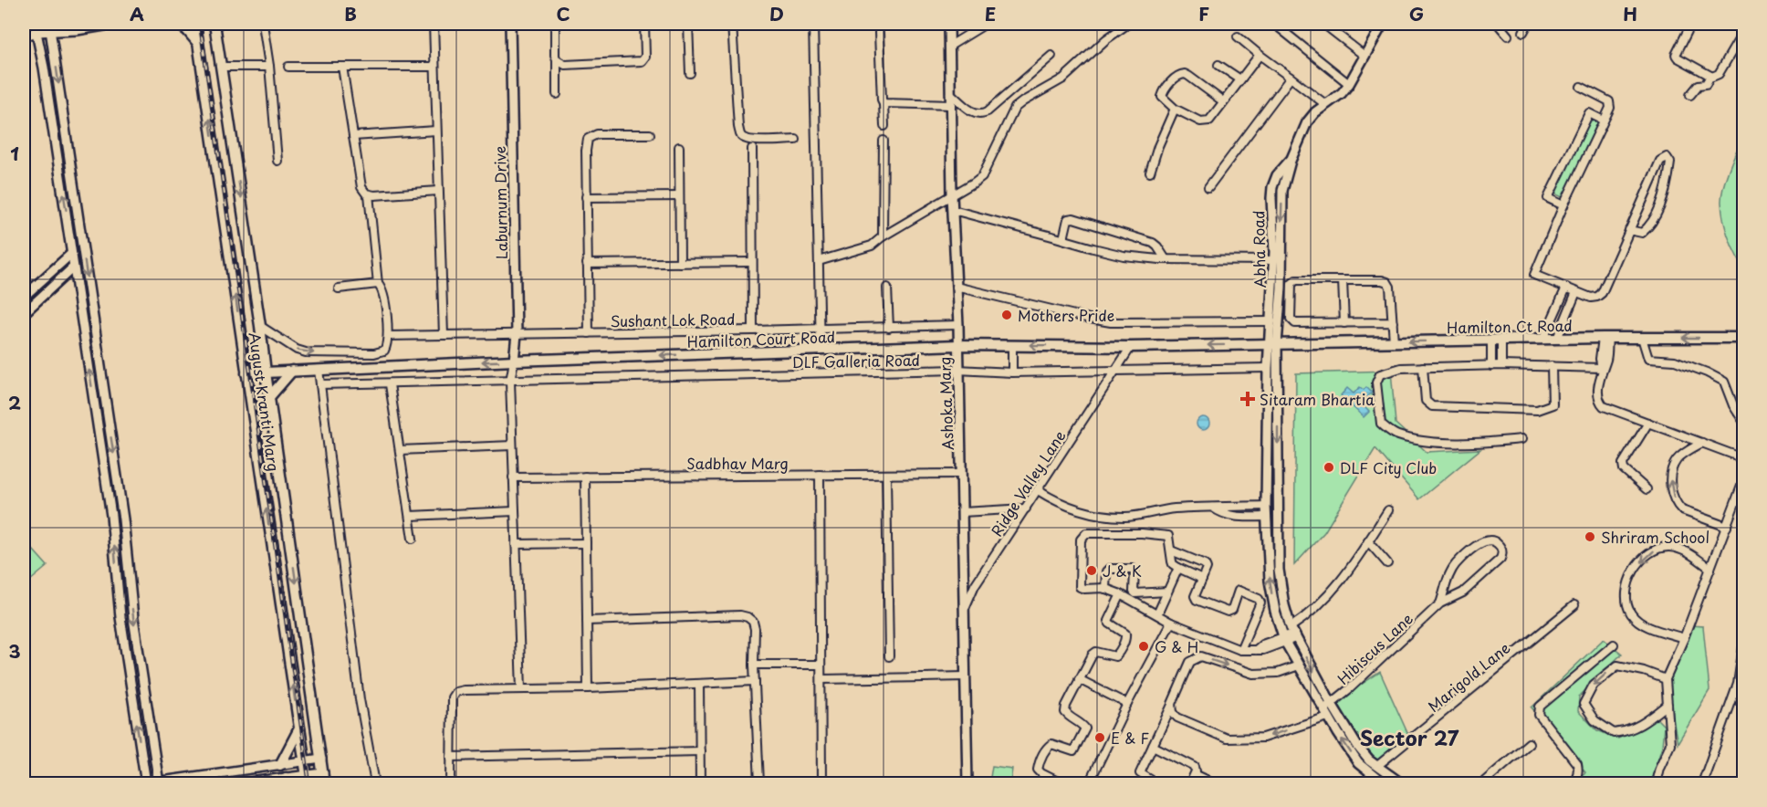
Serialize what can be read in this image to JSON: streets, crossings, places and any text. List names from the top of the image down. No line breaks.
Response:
{"streets":{"main road":["Hamilton Ct Road","Hamilton Court Road","August Kranti Marg"],"street":["Laburnum Drive","Abha Road","Sushant Lok Road","DLF Galleria Road","Ashoka Marg","Sadbhav Marg","Ridge Valley Lane","Hibiscus Lane","Marigold Lane"]},"crossings":[["Laburnum Drive","Sushant Lok Road"],["Laburnum Drive","Hamilton Court Road"],["Laburnum Drive","DLF Galleria Road"],["Laburnum Drive","Sadbhav Marg"],["Abha Road","Hamilton Ct Road"],["Abha Road","Hamilton Court Road"],["Sushant Lok Road","Ashoka Marg"],["Hamilton Ct Road","Hamilton Court Road"],["Hamilton Court Road","August Kranti Marg"],["Hamilton Court Road","Ashoka Marg"],["Hamilton Court Road","Ridge Valley Lane"],["DLF Galleria Road","Ashoka Marg"],["DLF Galleria Road","Ridge Valley Lane"],["Ashoka Marg","Sadbhav Marg"],["Ashoka Marg","Ridge Valley Lane"]],"one_way":["Hamilton Ct Road","Hamilton Court Road"],"districts":["Sector 27"],"places":{"other":["Mothers Pride","DLF City Club","Shriram School","J & K","G & H","E & F"],"health":["Sitaram Bhartia"]},"grid":{"columns":["A","B","C","D","E","F","G","H"],"rows":["1","2","3"]}}
